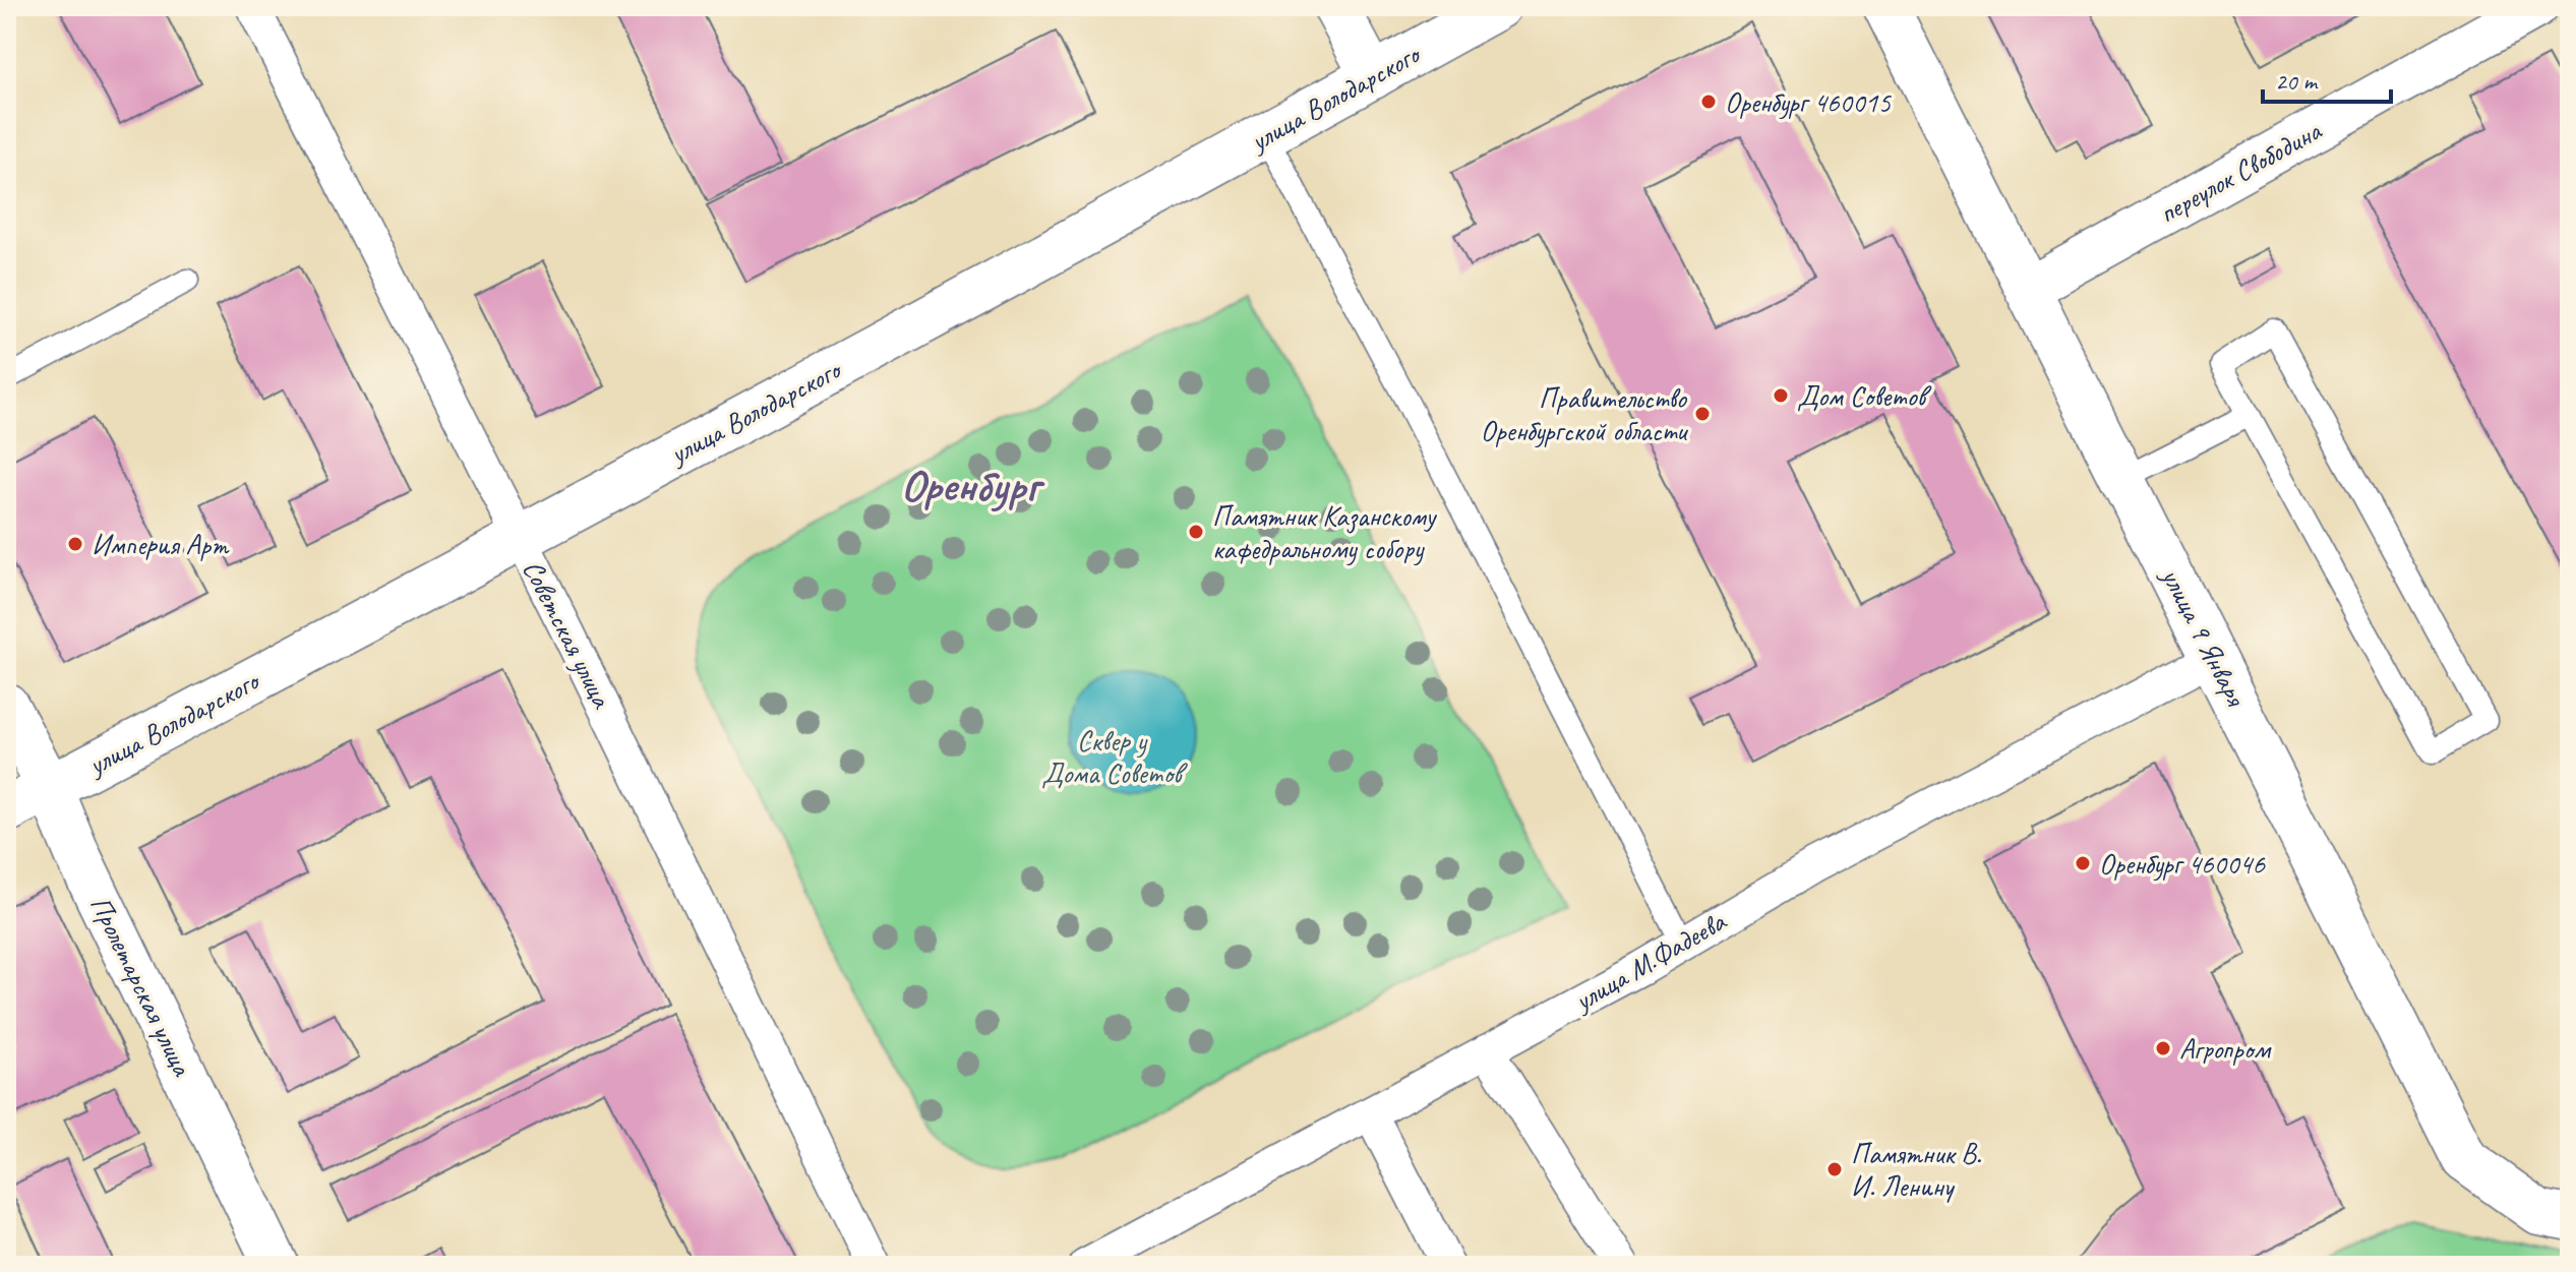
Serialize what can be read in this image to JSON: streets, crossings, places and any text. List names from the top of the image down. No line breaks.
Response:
{"streets":{"main road":["улица Володарского","улица 9 Января","Пролетарская улица"],"street":["переулок Свободина","Советская улица","улица М.Фадеева"]},"crossings":[["улица Володарского","Советская улица"],["улица Володарского","Пролетарская улица"],["переулок Свободина","улица 9 Января"],["улица 9 Января","улица М.Фадеева"]],"districts":["Оренбург"],"parks":["Сквер у Дома Советов"],"places":["Оренбург 460015","Дом Советов","Правительство Оренбургской области","Памятник Казанскому кафедральному собору","Империя Арт","Оренбург 460046","Агропром","Памятник В. И. Ленину"],"scale_bar":"20 m"}
